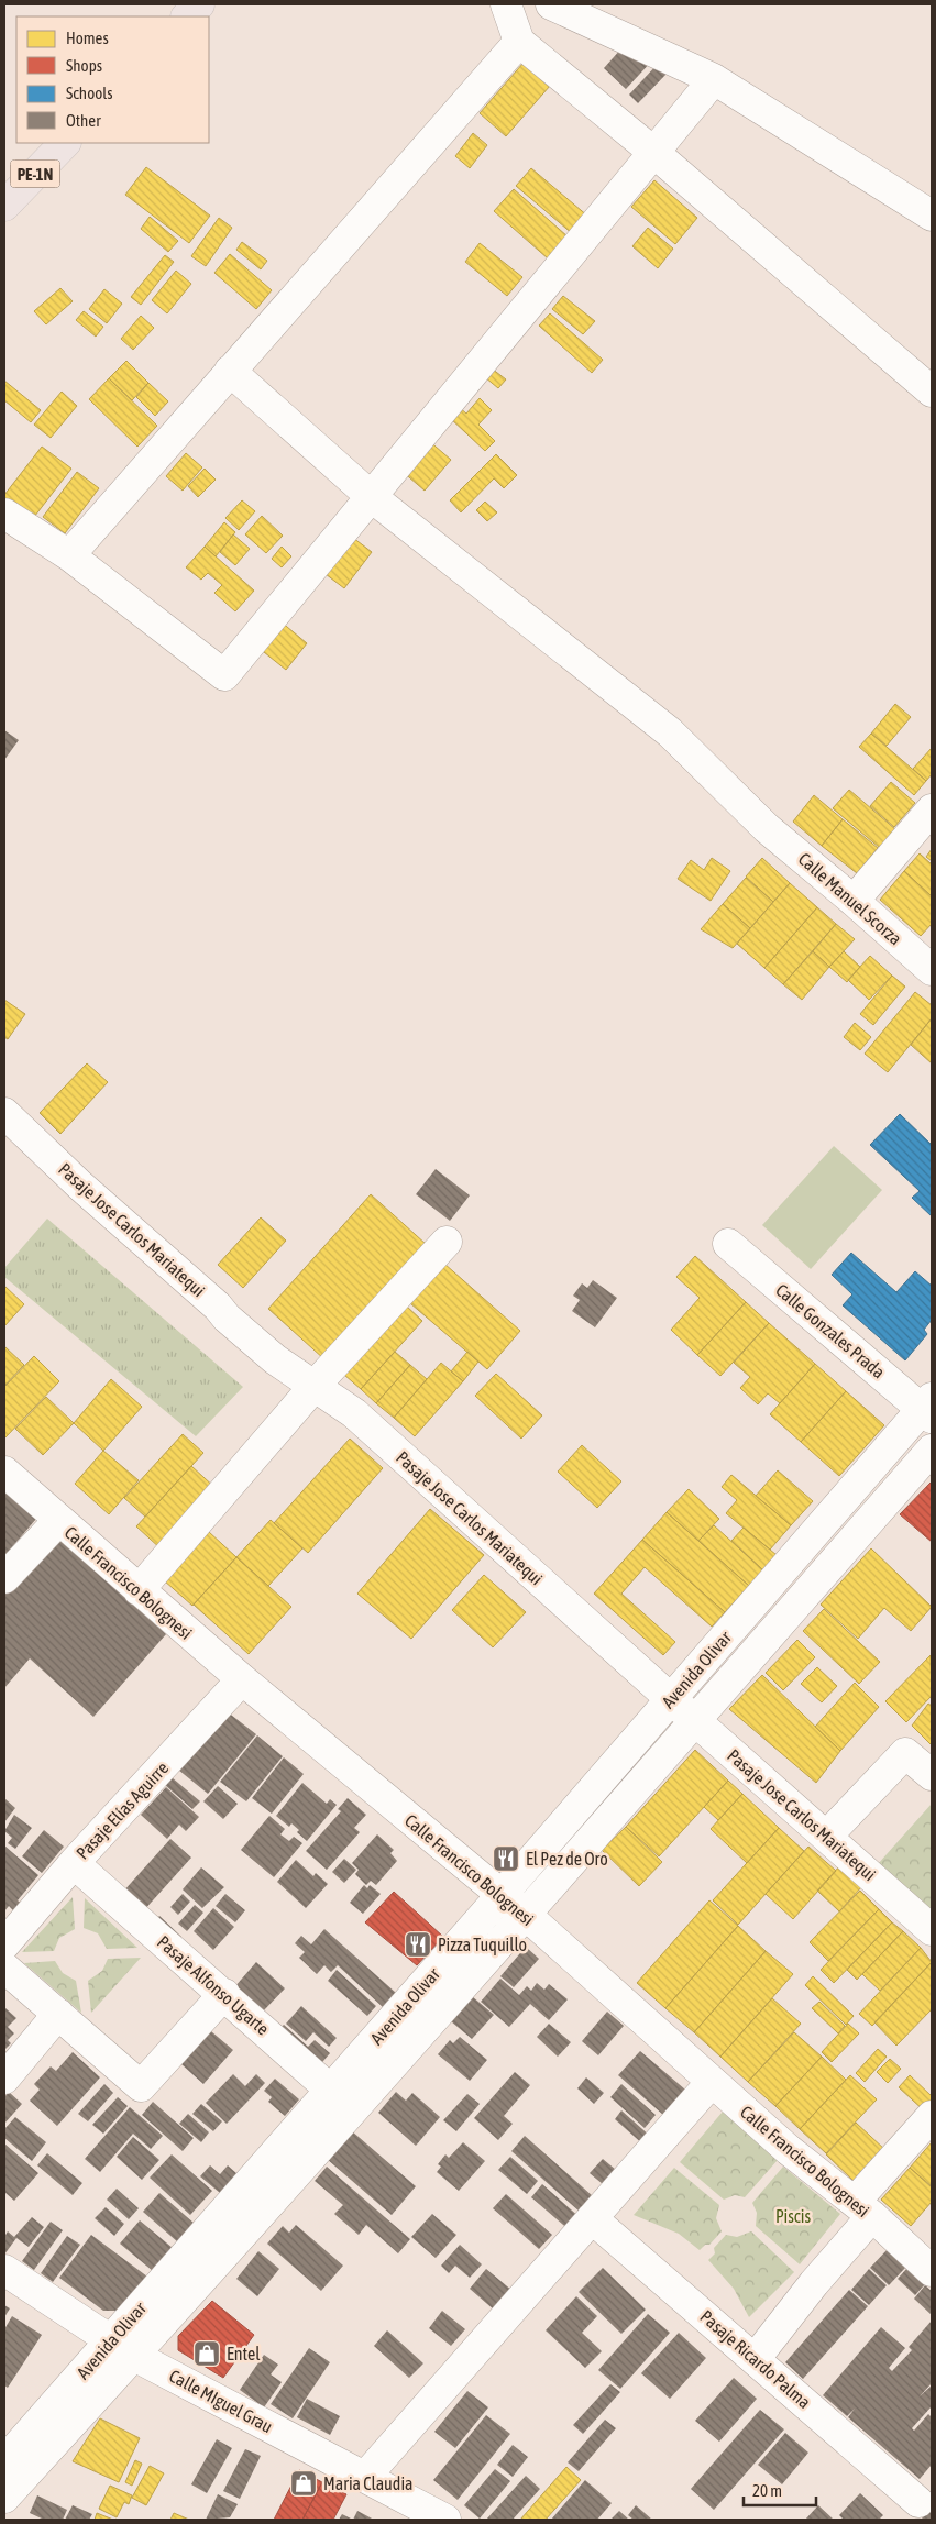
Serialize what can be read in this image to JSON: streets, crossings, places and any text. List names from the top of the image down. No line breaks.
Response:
{"streets":{"highway":["PE-1N"],"street":["Calle Manuel Scorza","Pasaje Jose Carlos Mariatequi","Calle Gonzales Prada","Calle Francisco Bolognesi","Avenida Olivar","Pasaje Elías Aguirre","Pasaje Alfonso Ugarte","Pasaje Ricardo Palma","Calle MIguel Grau"]},"crossings":[["Pasaje Jose Carlos Mariatequi","Avenida Olivar"],["Calle Gonzales Prada","Avenida Olivar"],["Calle Francisco Bolognesi","Avenida Olivar"],["Calle Francisco Bolognesi","Pasaje Elías Aguirre"],["Avenida Olivar","Pasaje Alfonso Ugarte"],["Avenida Olivar","Calle MIguel Grau"],["Pasaje Elías Aguirre","Pasaje Alfonso Ugarte"]],"parks":["Piscis"],"places":{"restaurant":["El Pez de Oro","Pizza Tuquillo"],"shop":["Entel","Maria Claudia"]},"legend":["Homes","Shops","Schools","Other"],"scale_bar":"20 m"}
